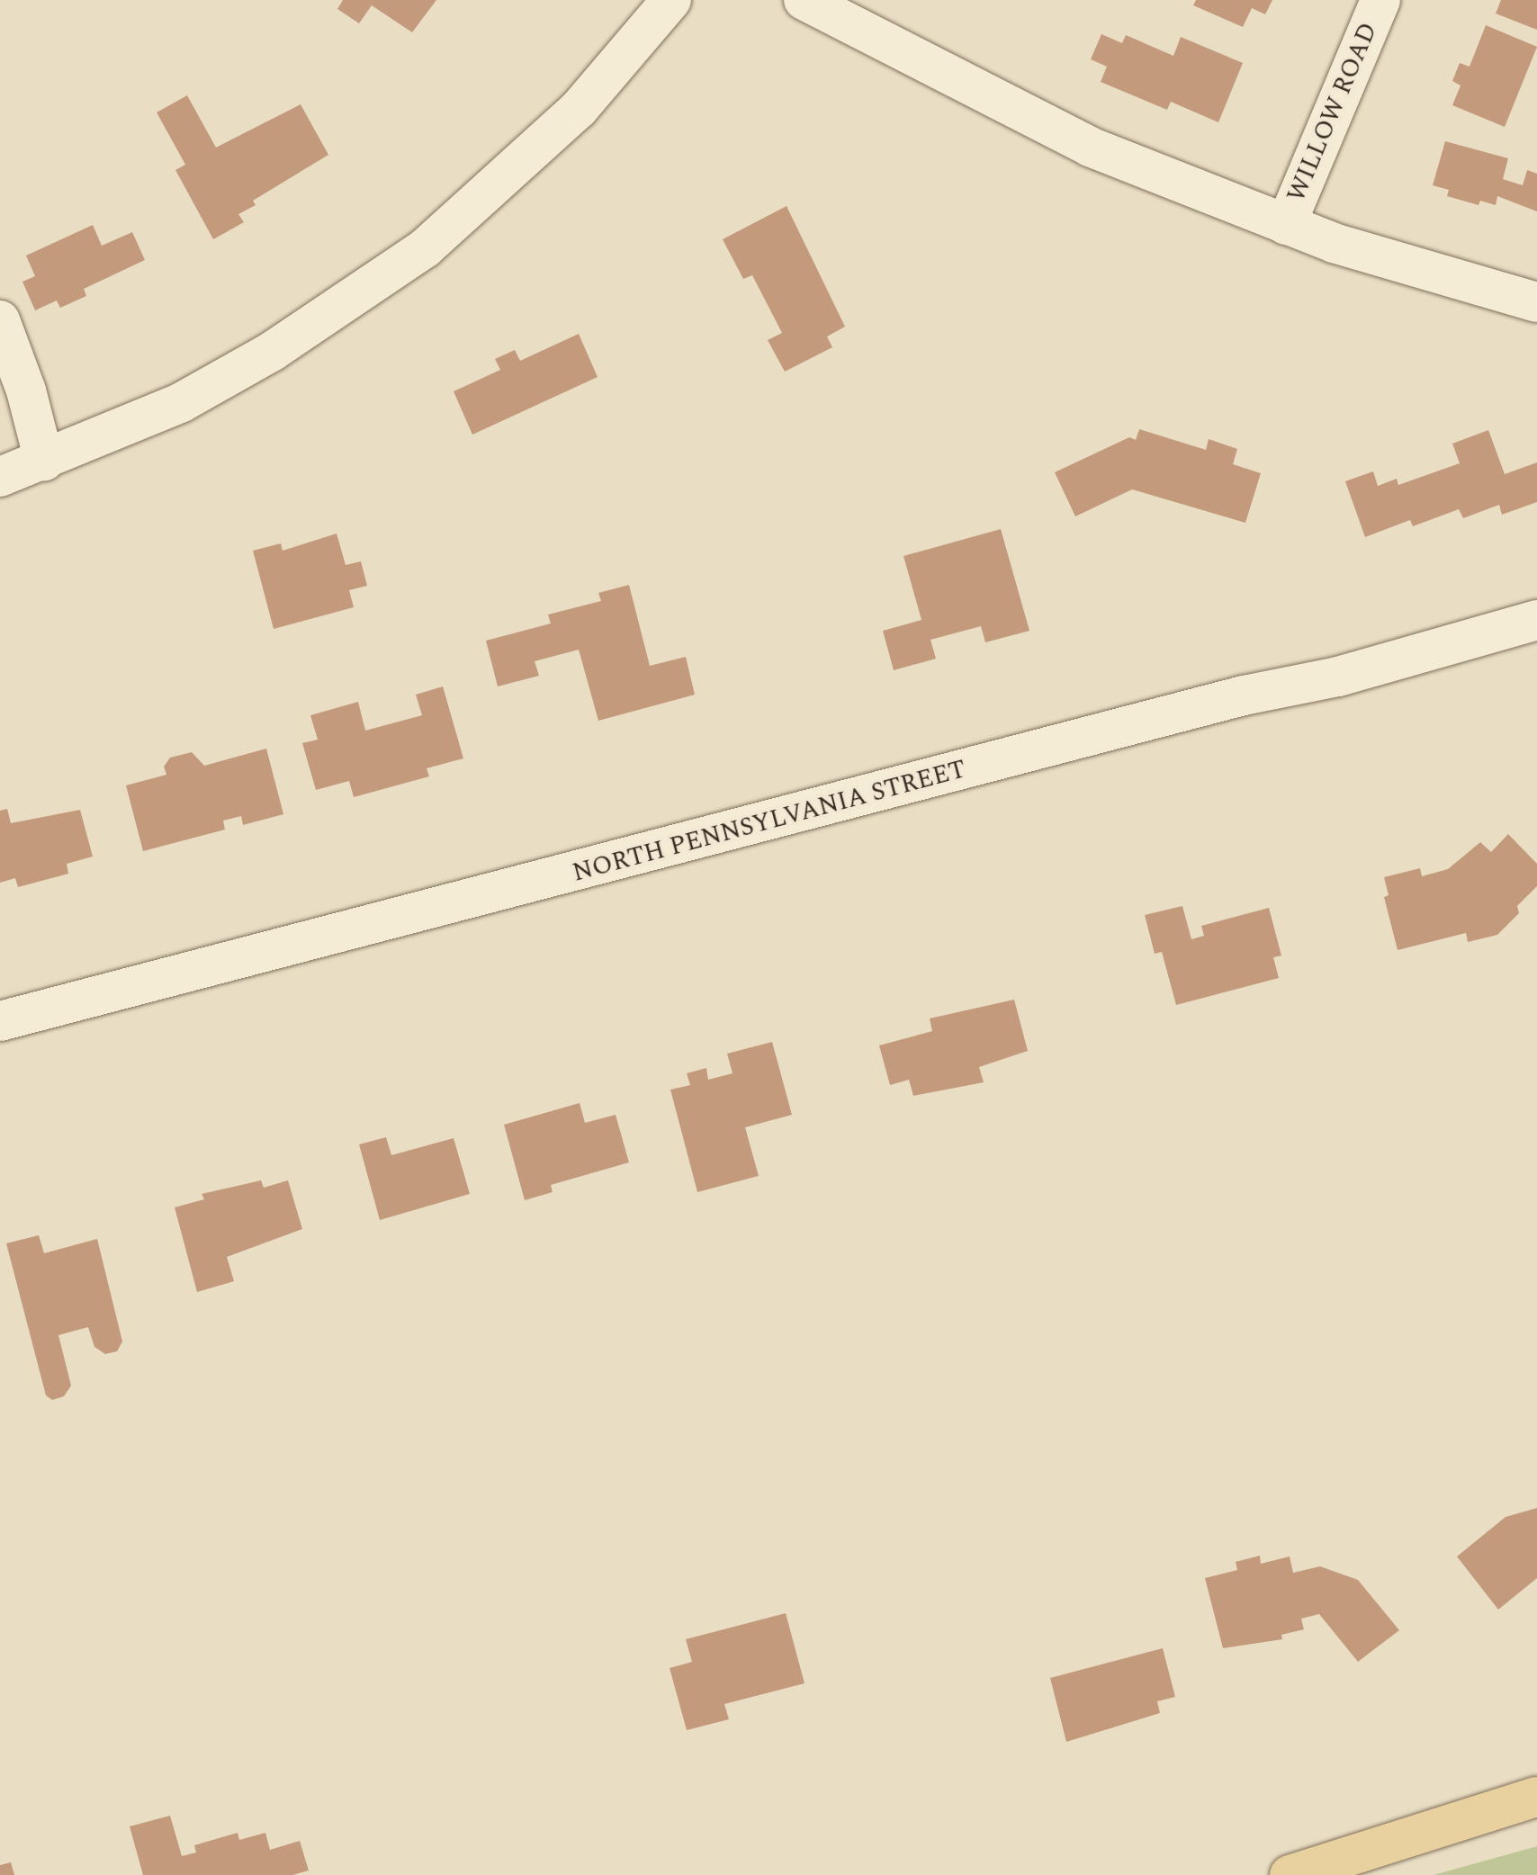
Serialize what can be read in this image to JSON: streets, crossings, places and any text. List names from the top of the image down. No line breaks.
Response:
{"streets":{"street":["WILLOW ROAD","NORTH PENNSYLVANIA STREET"]}}
